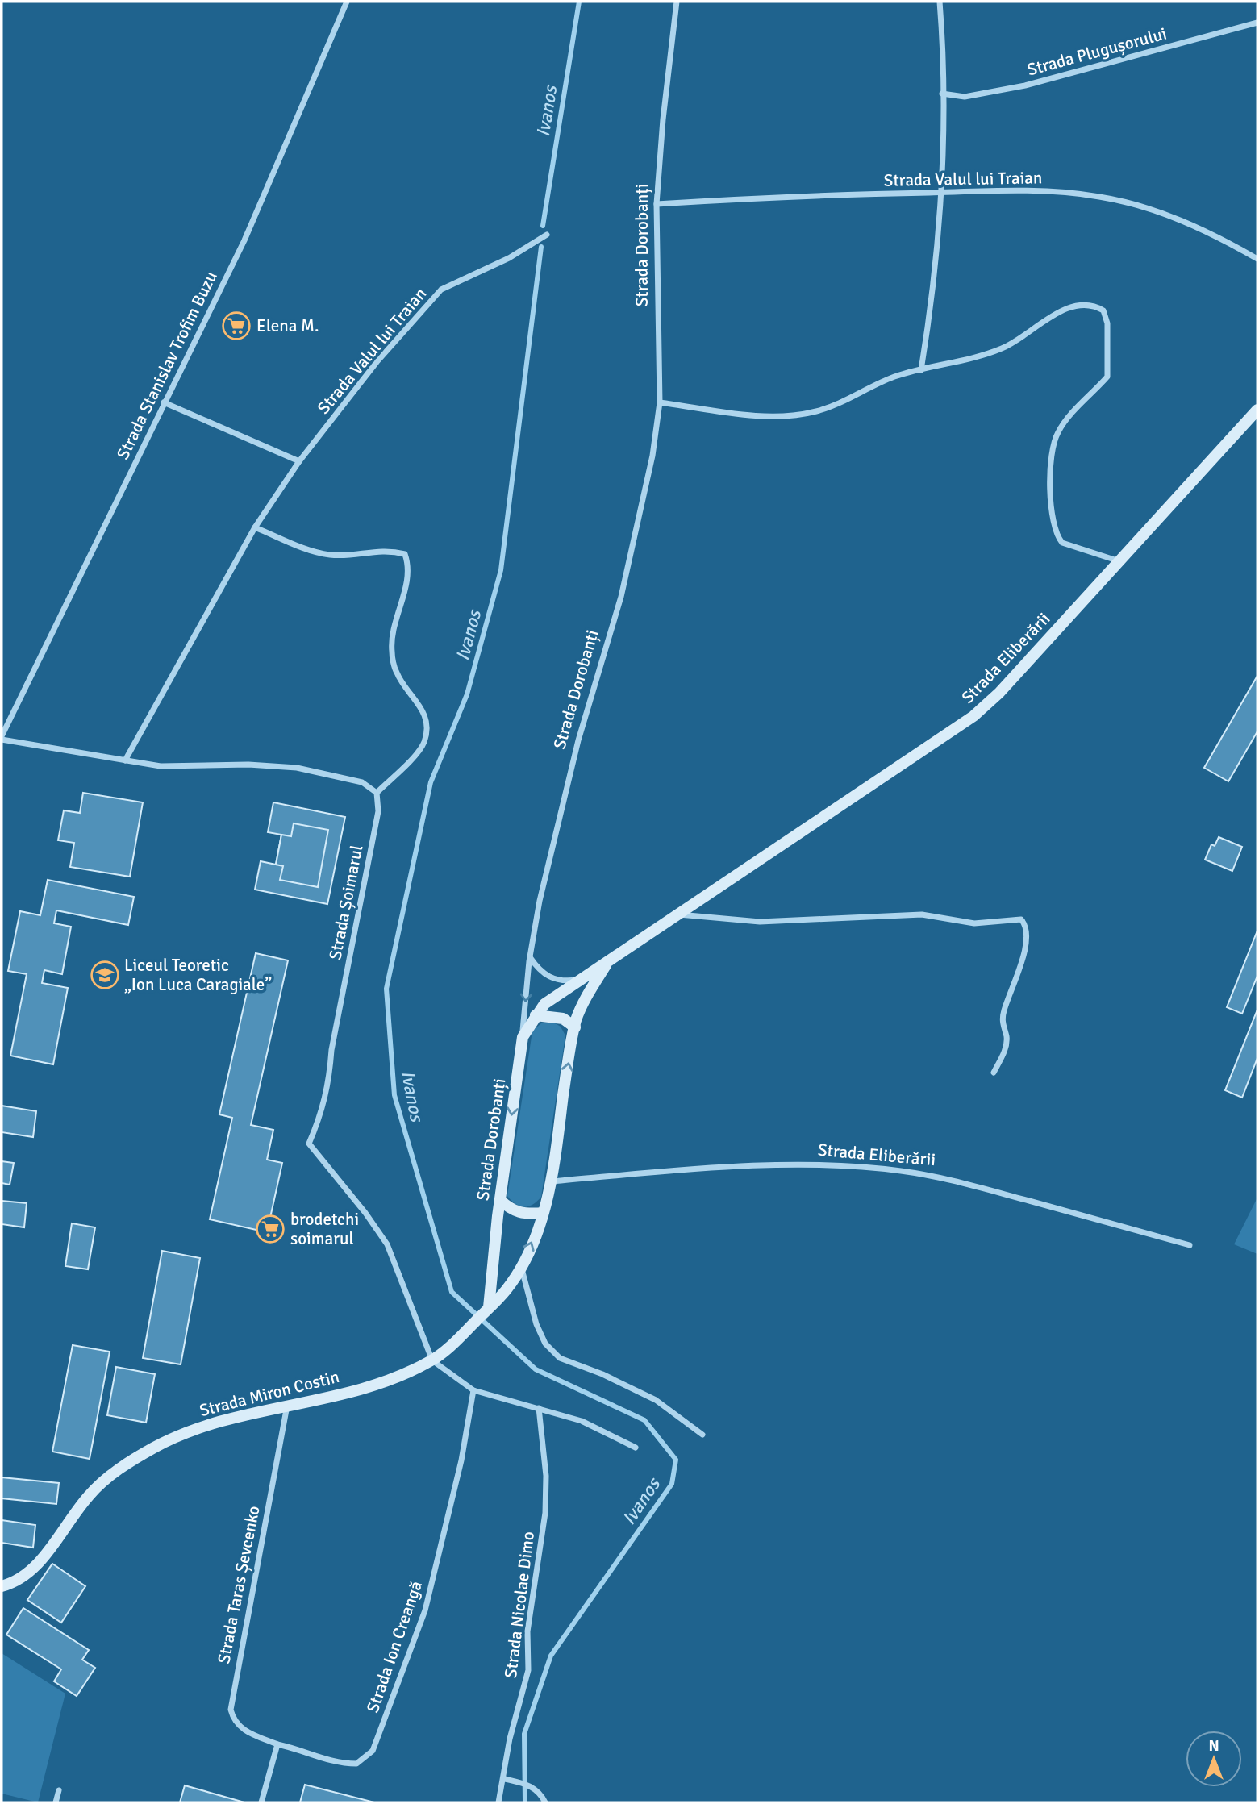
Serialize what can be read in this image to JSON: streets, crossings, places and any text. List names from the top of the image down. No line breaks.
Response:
{"streets":{"street":["Strada Plugușorului","Strada Valul lui Traian","Strada Dorobanți","Strada Stanislav Trofim Buzu","Strada Eliberării","Strada Șoimarul","Strada Miron Costin","Strada Taras Șevcenko","Strada Nicolae Dimo","Strada Ion Creangă"]},"crossings":[["Strada Valul lui Traian","Strada Dorobanți"],["Strada Dorobanți","Strada Eliberării"],["Strada Șoimarul","Strada Miron Costin"],["Strada Miron Costin","Strada Taras Șevcenko"],["Strada Taras Șevcenko","Strada Ion Creangă"]],"water":["Ivanos"],"places":{"supermarket":["Elena M.","brodetchi soimarul"],"school or university":["Liceul Teoretic „Ion Luca Caragiale”"]},"north":"top"}
